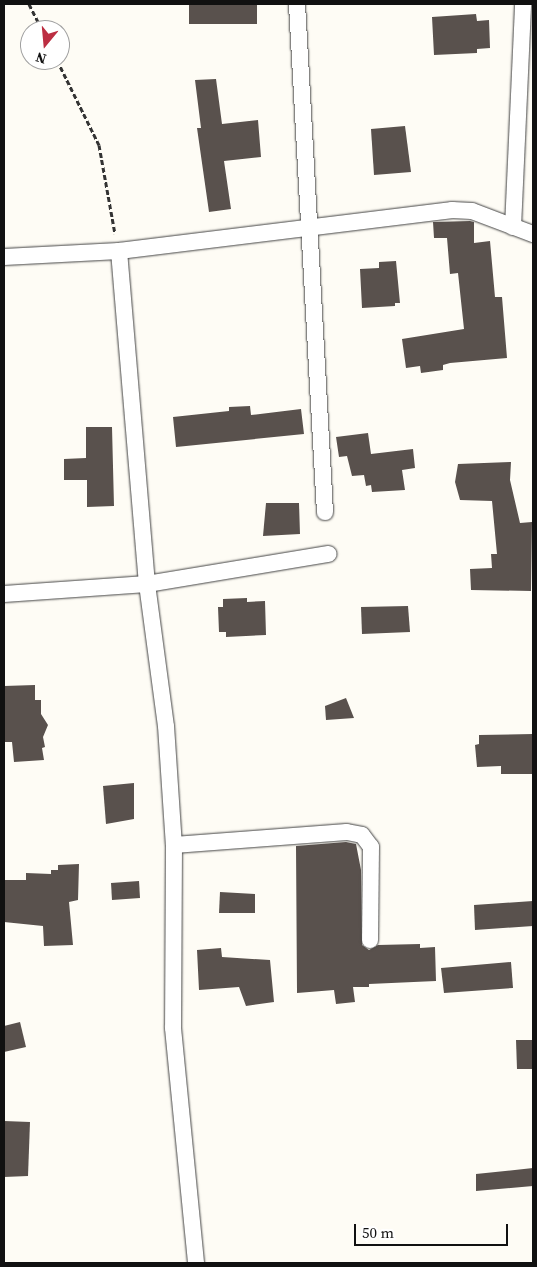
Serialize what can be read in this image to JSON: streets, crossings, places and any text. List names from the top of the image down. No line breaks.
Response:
{"scale_bar":"50 m","north":"bottom"}
